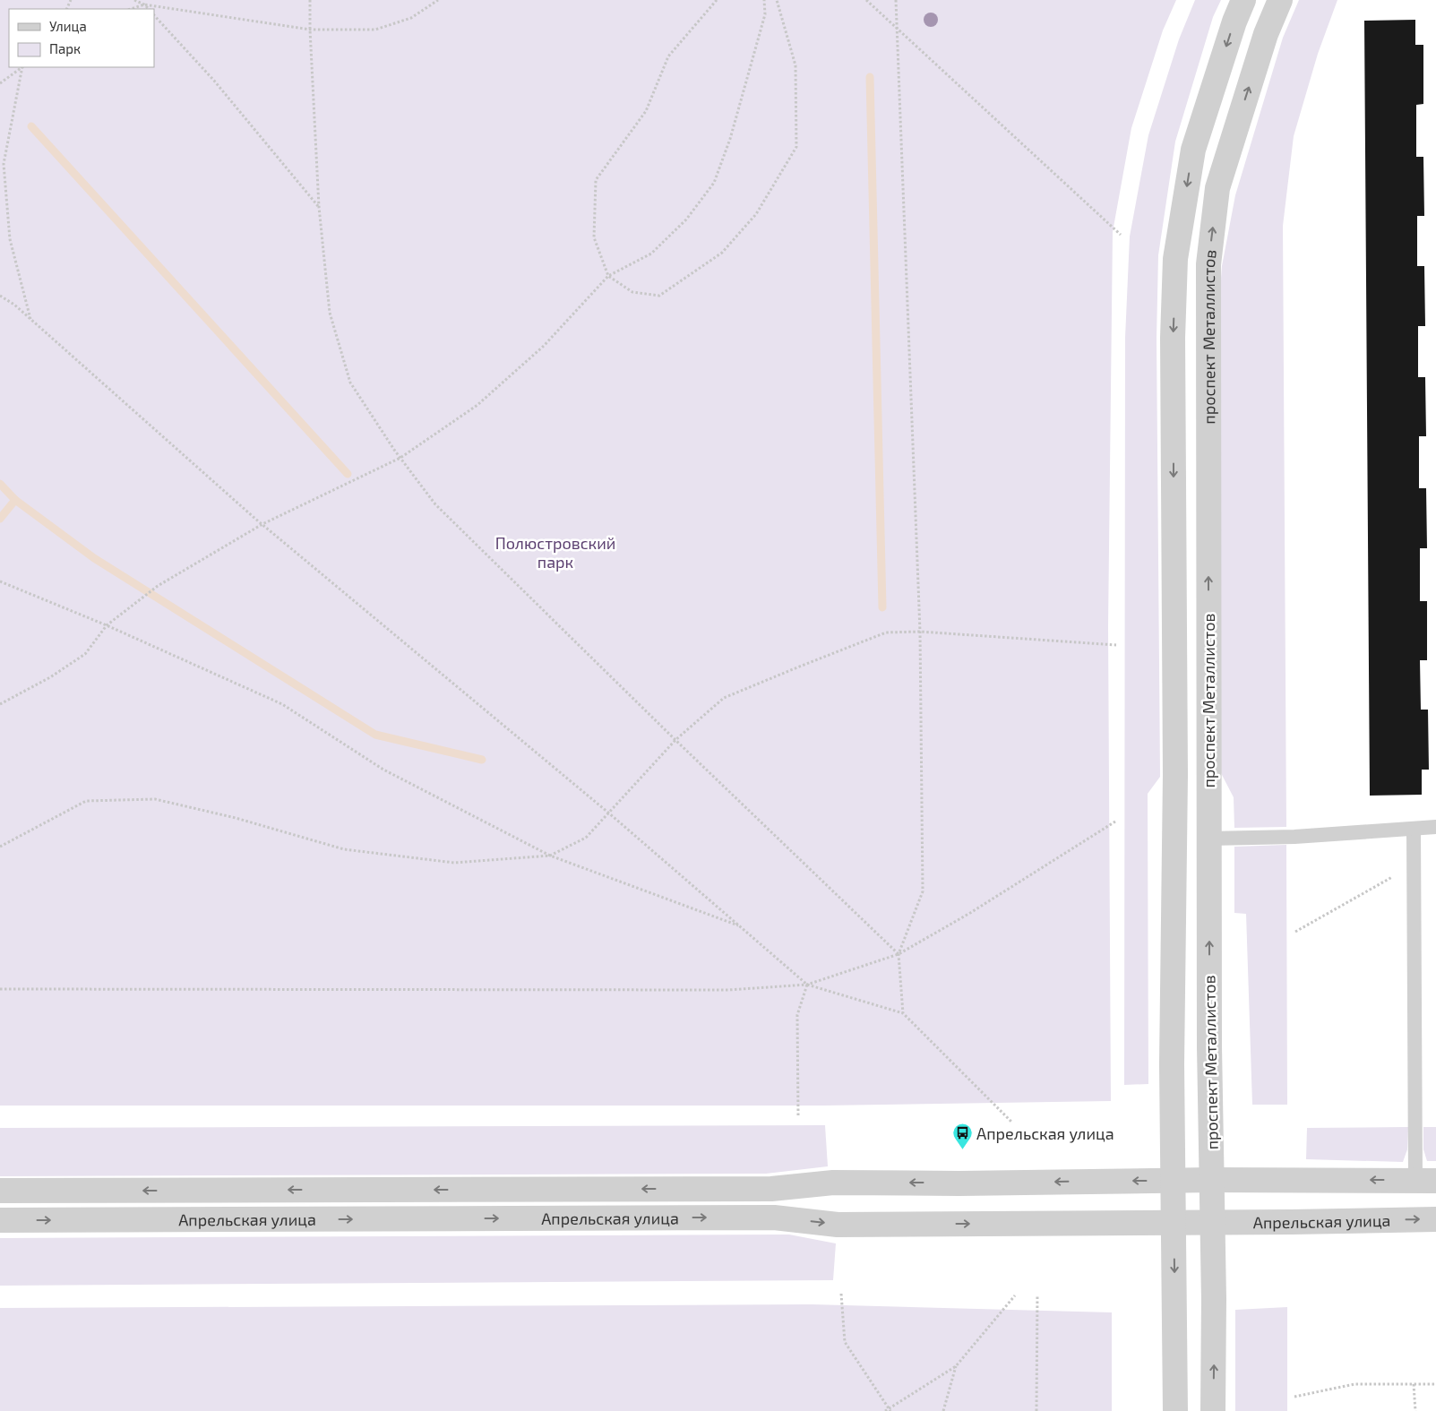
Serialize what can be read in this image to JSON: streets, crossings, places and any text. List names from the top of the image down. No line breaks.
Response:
{"streets":{"street":["проспект Металлистов","Апрельская улица"]},"crossings":[["проспект Металлистов","Апрельская улица"]],"parks":["Полюстровский парк"],"places":{"bus stop":["Апрельская улица"]},"legend":["Улица","Парк"]}
